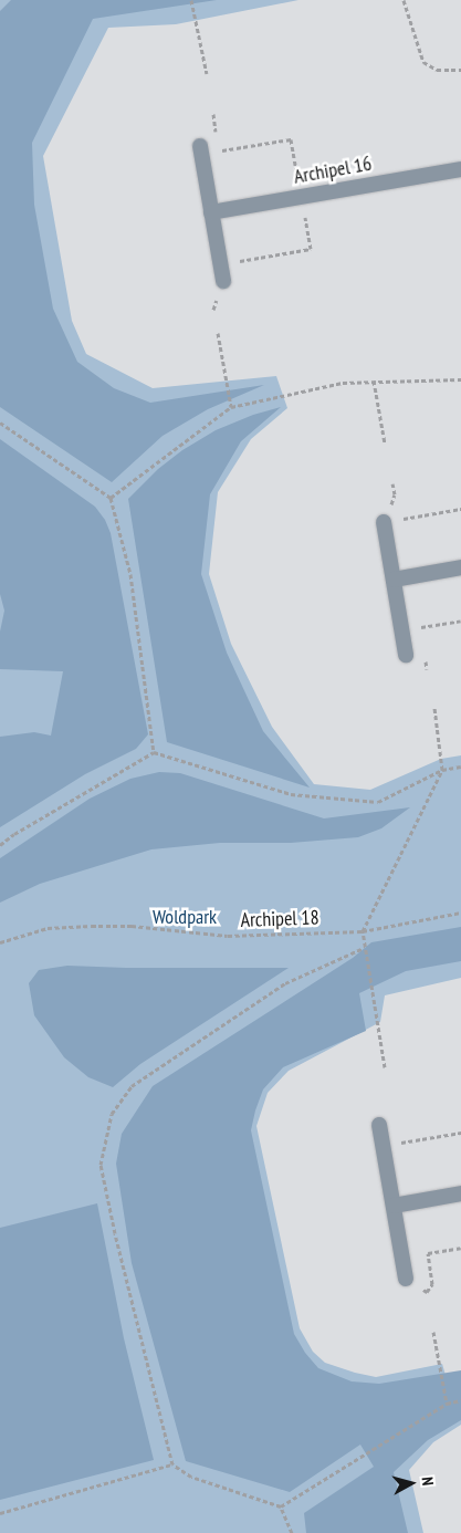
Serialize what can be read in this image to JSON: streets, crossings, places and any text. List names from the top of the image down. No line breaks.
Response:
{"streets":{"street":["Archipel 16"],"path":["Archipel 18"]},"parks":["Woldpark"],"north":"right"}
